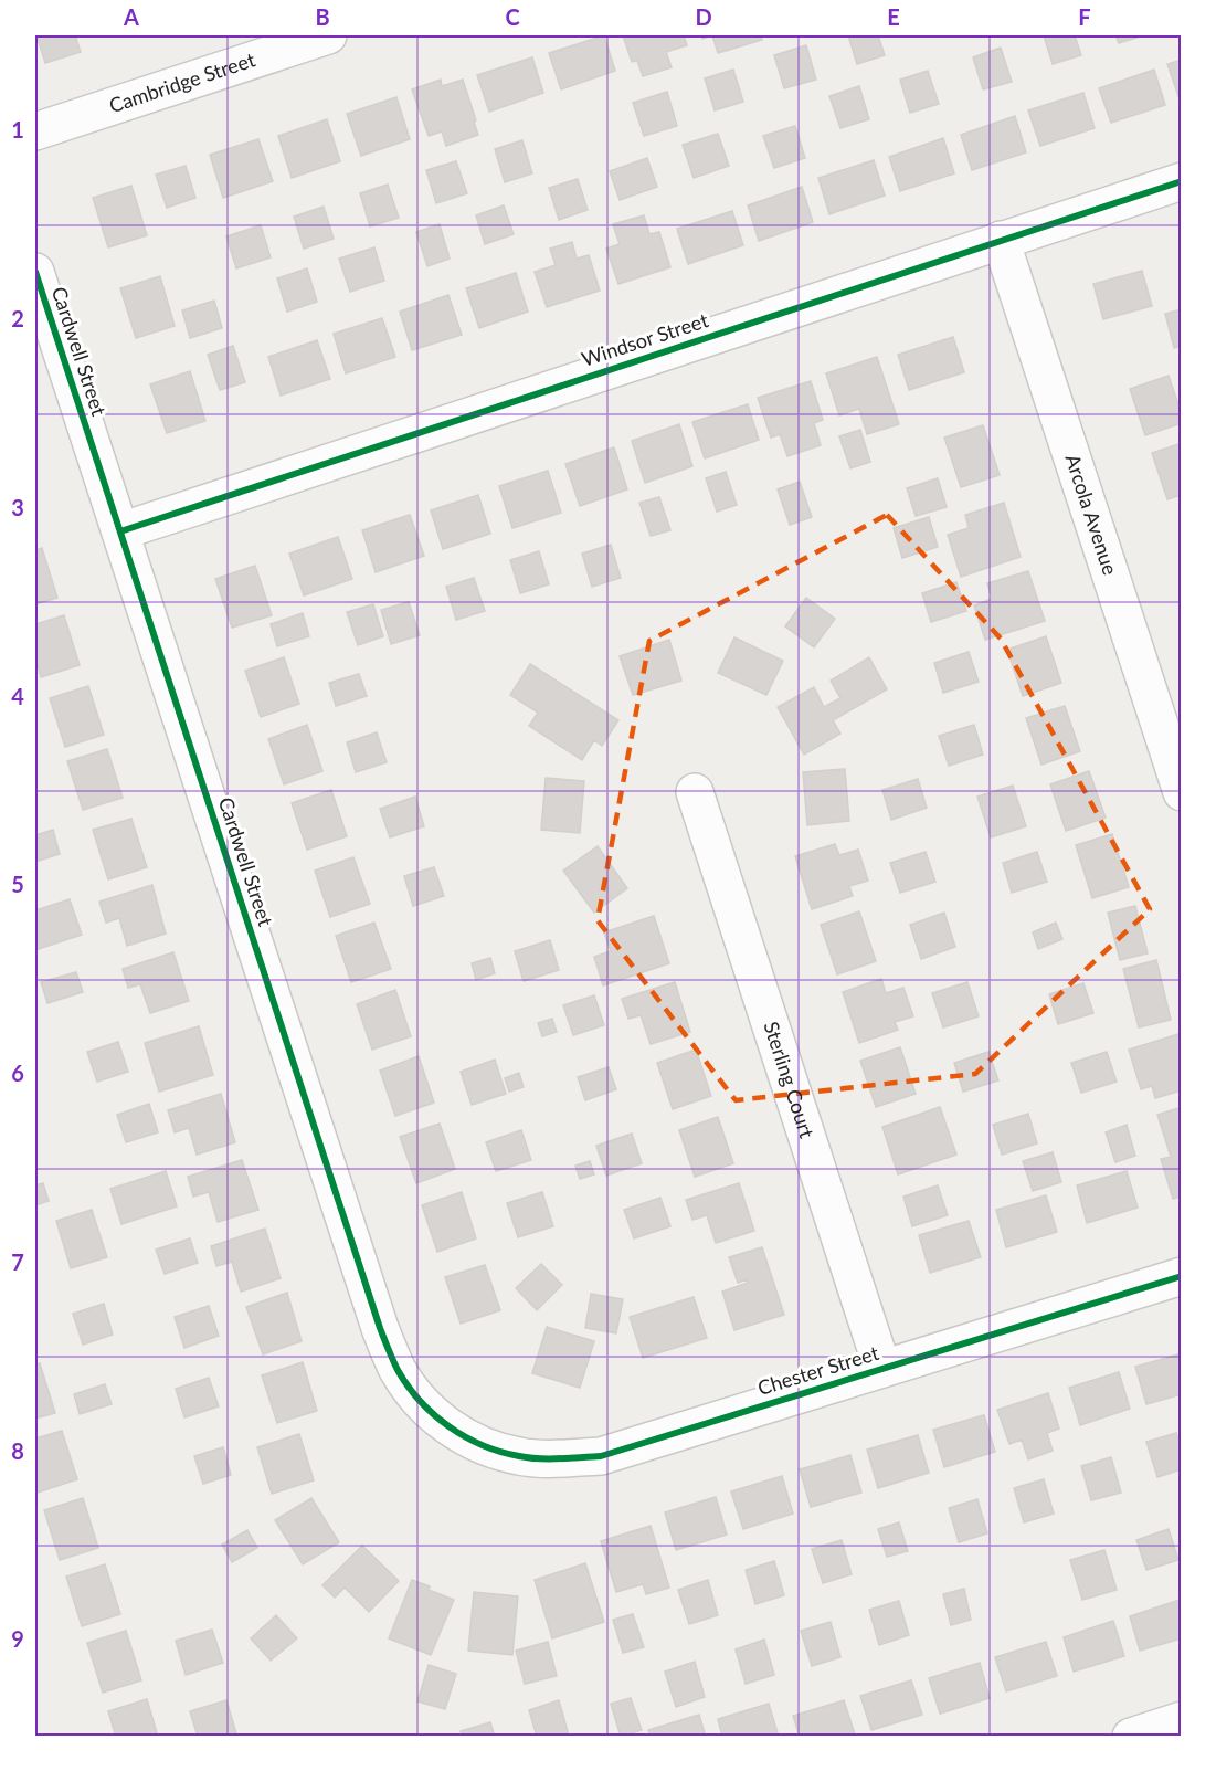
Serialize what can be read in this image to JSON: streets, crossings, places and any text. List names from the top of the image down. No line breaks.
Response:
{"streets":{"street":["Cambridge Street","Windsor Street","Cardwell Street","Arcola Avenue","Sterling Court","Chester Street"]},"crossings":[["Windsor Street","Cardwell Street"],["Windsor Street","Arcola Avenue"],["Cardwell Street","Chester Street"],["Sterling Court","Chester Street"]],"grid":{"columns":["A","B","C","D","E","F"],"rows":["1","2","3","4","5","6","7","8","9"]}}
